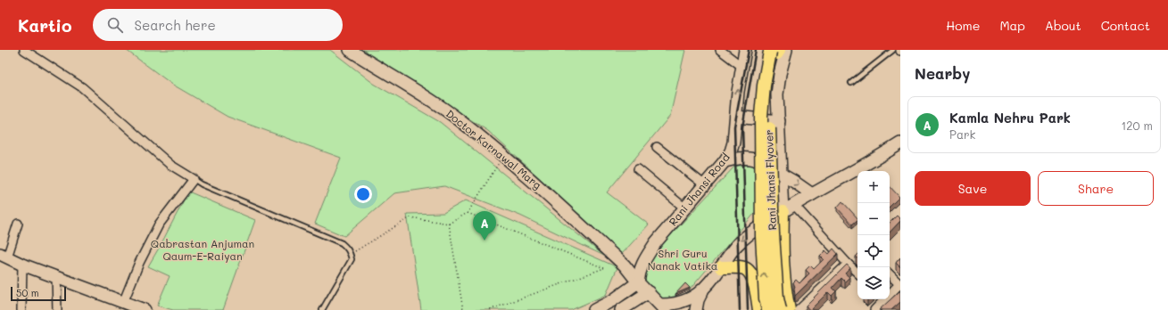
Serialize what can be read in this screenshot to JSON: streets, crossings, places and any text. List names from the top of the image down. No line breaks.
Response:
{"streets":{"main road":["Doctor Karnawal Marg","Rani Jhansi Flyover","Rani Jhansi Road"]},"crossings":[["Doctor Karnawal Marg","Rani Jhansi Road"]],"parks":["Qabrastan Anjuman Qaum-E-Raiyan","Shri Guru Nanak Vatika"],"scale_bar":"50 m","page":{"header":"Kartio","search":"Search here","nav":["Home","Map","About","Contact"],"heading":"Nearby","list":[{"mark":"A","name":"Kamla Nehru Park","note":"Park","value":"120 m"}],"buttons":["Save","Share"],"map_buttons":["+","−"],"pins":"A","scale":"50 m"}}
